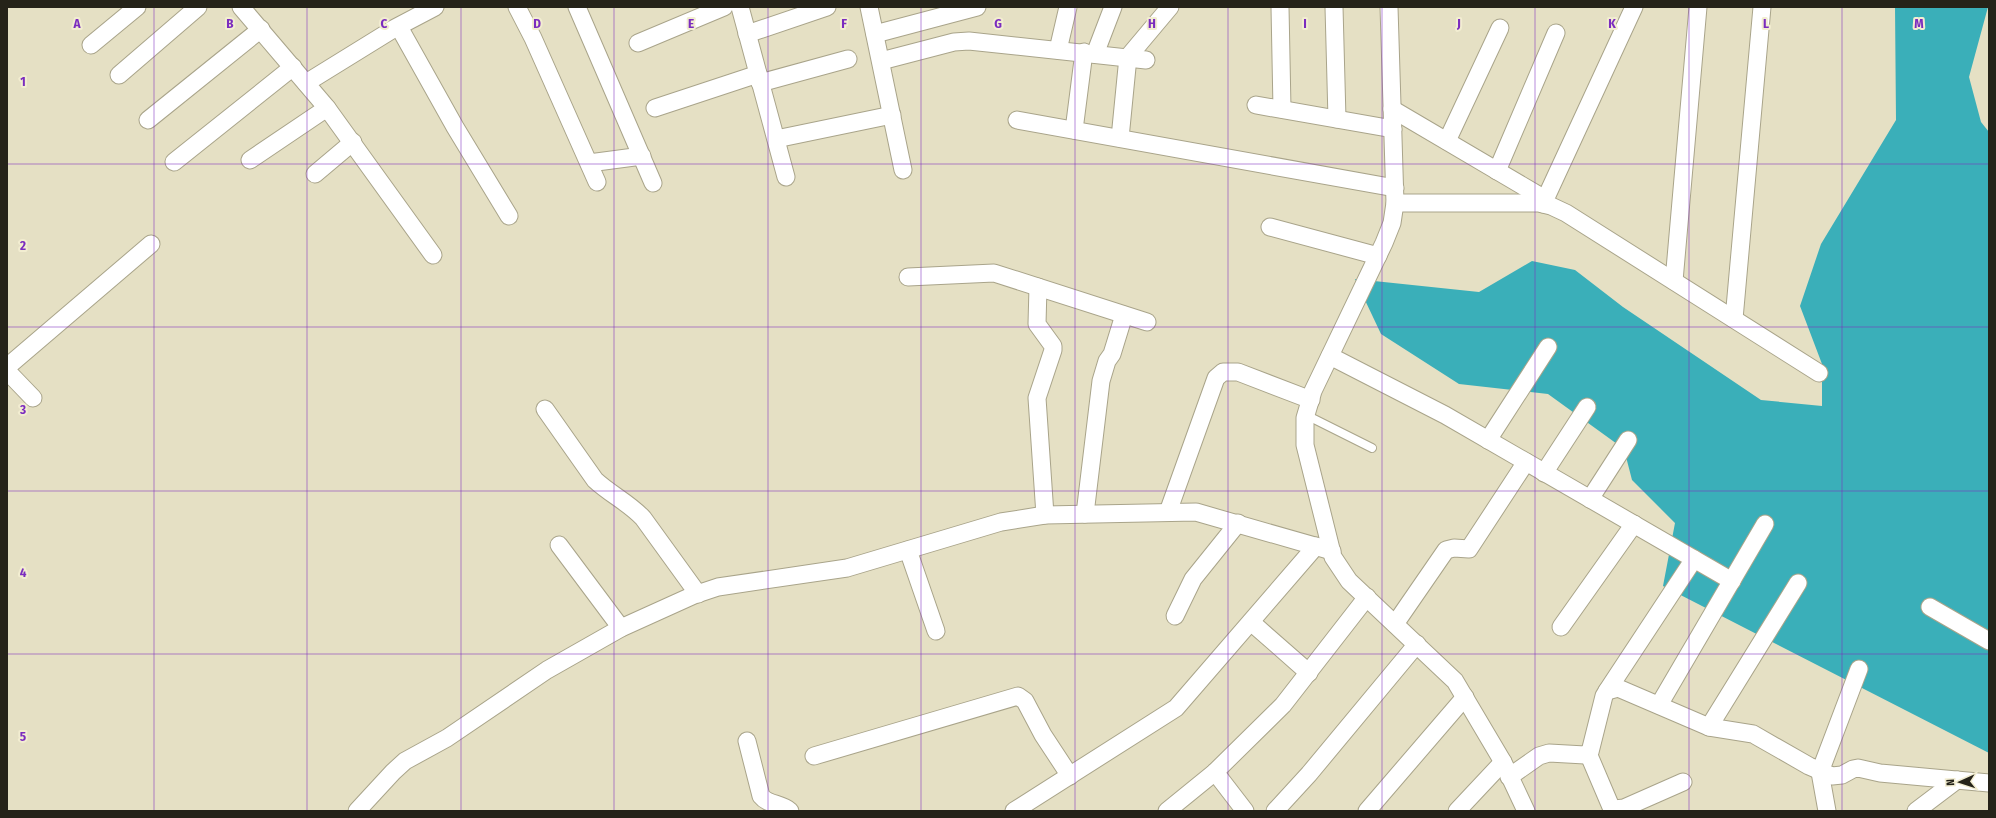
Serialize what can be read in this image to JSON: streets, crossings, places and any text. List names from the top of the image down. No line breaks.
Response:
{"north":"left","grid":{"columns":["A","B","C","D","E","F","G","H","I","J","K","L","M"],"rows":["1","2","3","4","5"]}}
